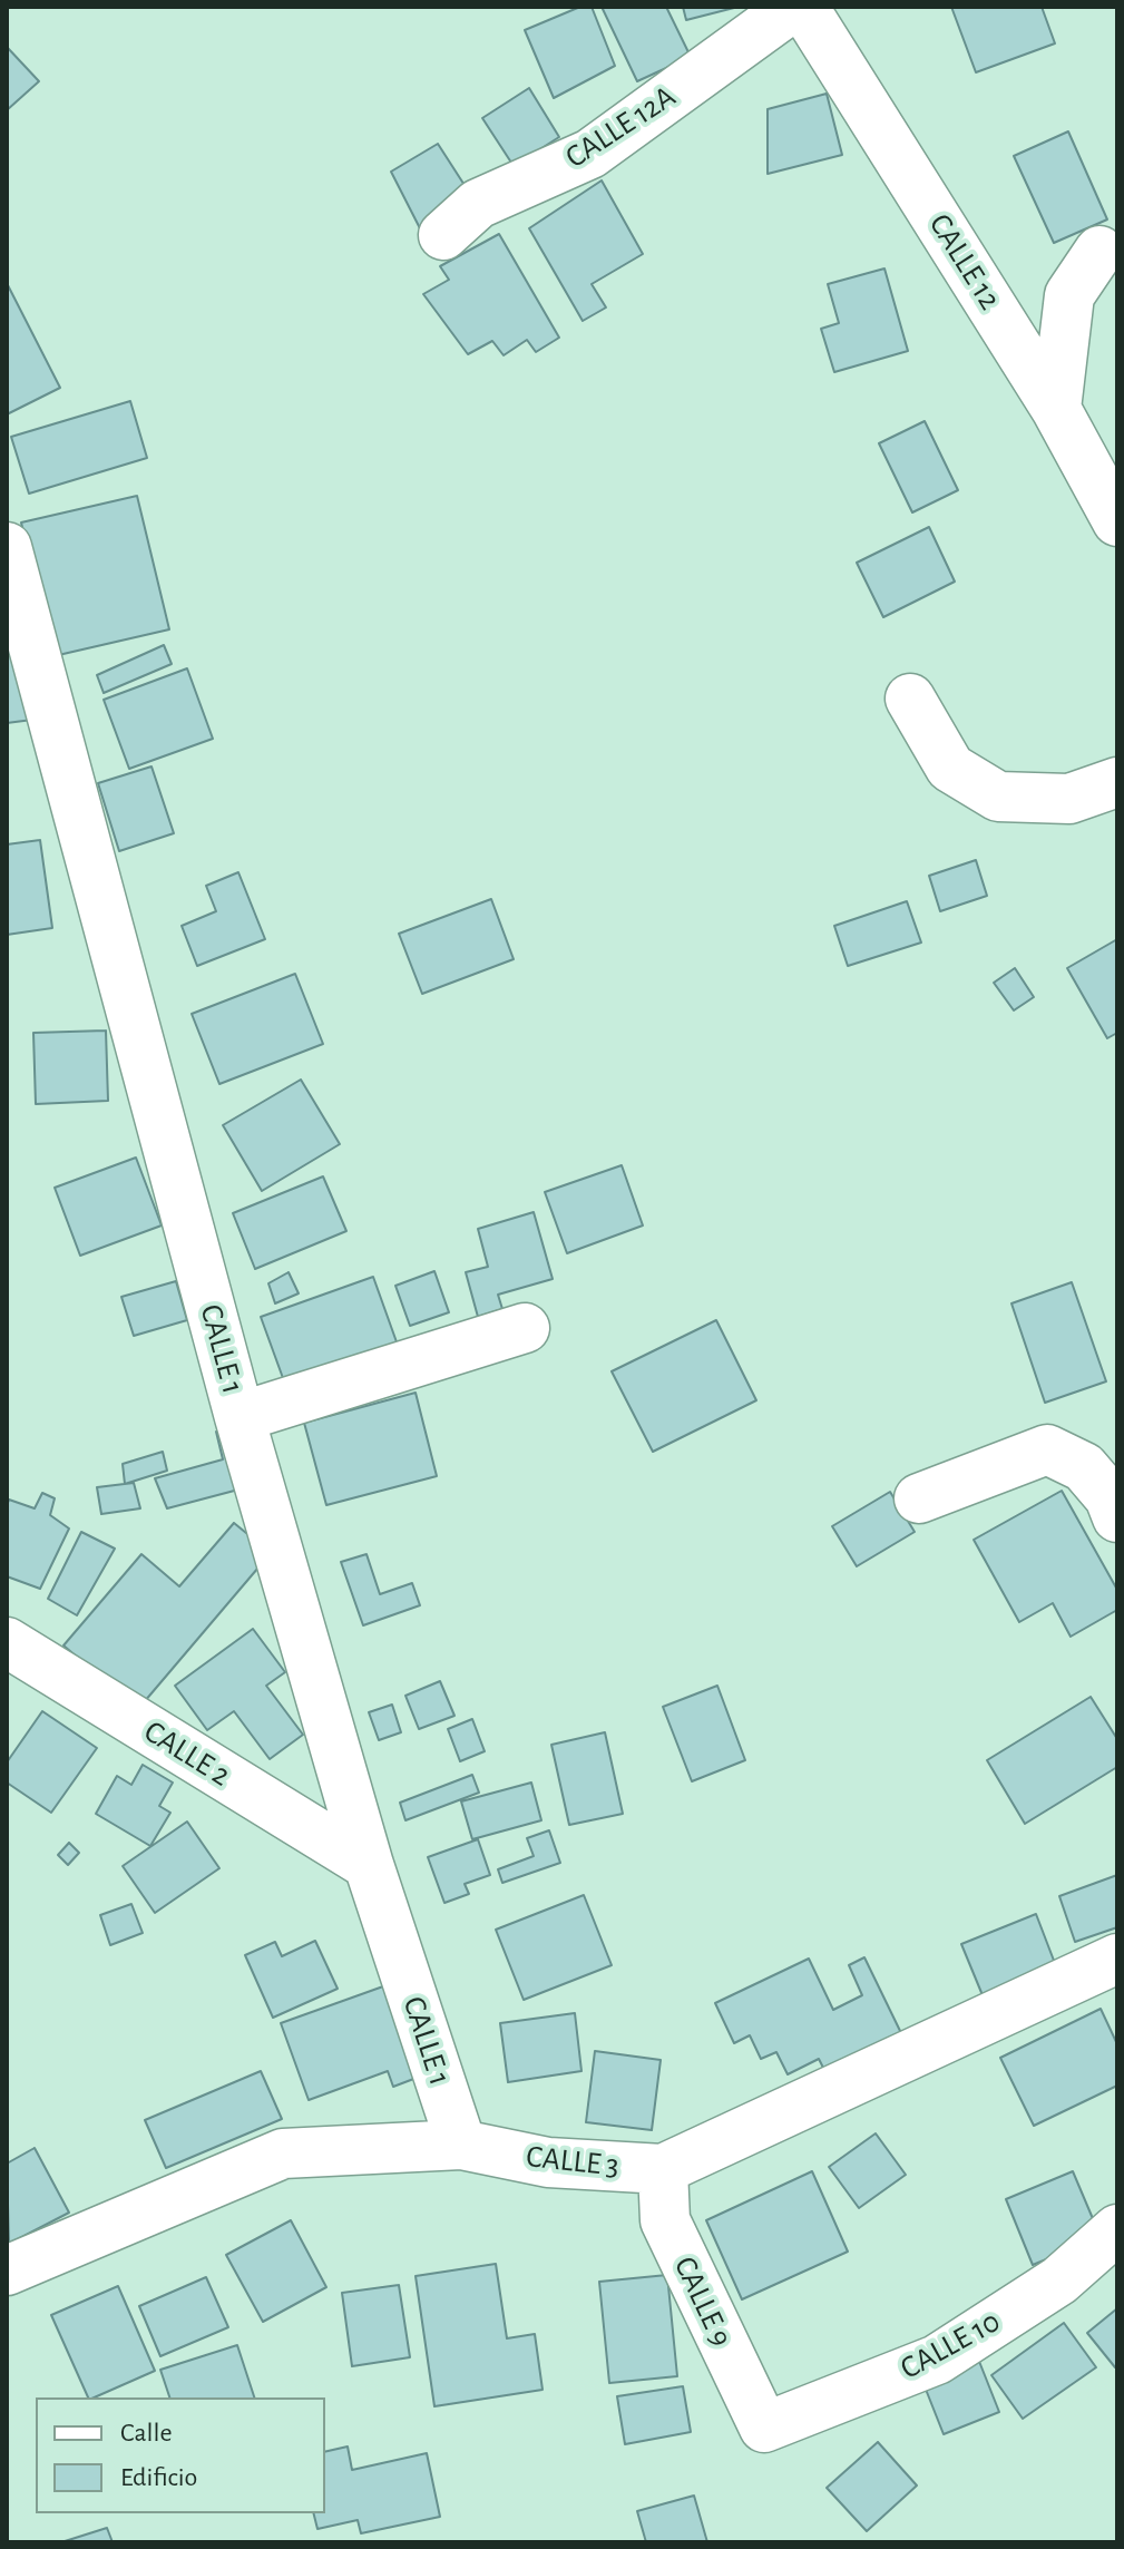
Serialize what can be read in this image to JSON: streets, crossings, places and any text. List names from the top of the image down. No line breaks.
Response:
{"streets":{"street":["CALLE 12A","CALLE 12","CALLE 1","CALLE 2","CALLE 3","CALLE 9","CALLE 10"]},"crossings":[["CALLE 1","CALLE 2"],["CALLE 1","CALLE 3"],["CALLE 3","CALLE 9"],["CALLE 9","CALLE 10"]],"legend":["Calle","Edificio"]}
